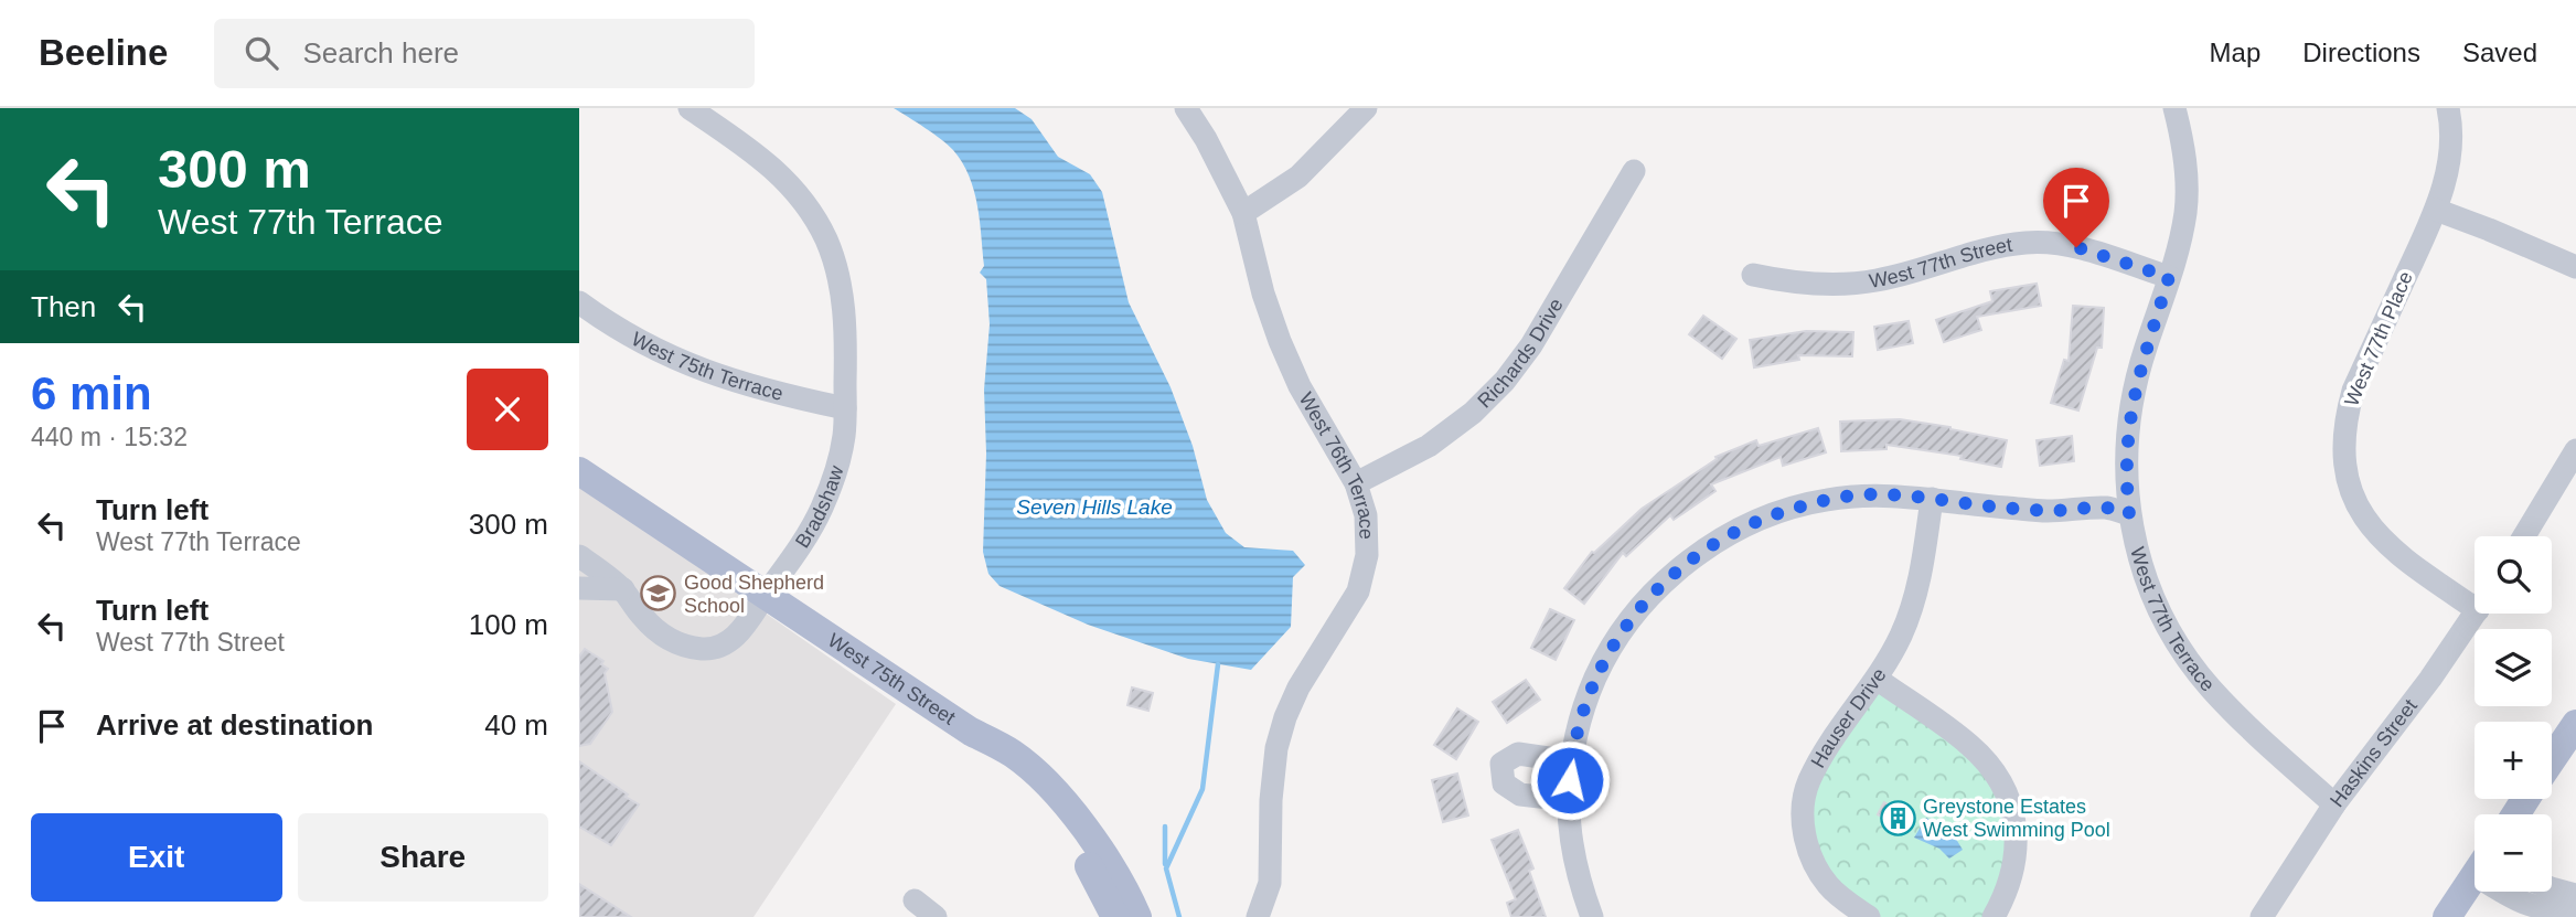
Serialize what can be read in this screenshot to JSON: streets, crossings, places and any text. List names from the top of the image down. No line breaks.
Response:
{"streets":{"main road":["West 75th Street"],"street":["West 77th Street","West 77th Place","Richards Drive","West 75th Terrace","West 76th Terrace","Bradshaw","West 77th Terrace","Hauser Drive","Haskins Street"]},"crossings":[["West 77th Street","West 77th Terrace"],["Richards Drive","West 76th Terrace"],["West 75th Terrace","Bradshaw"],["Bradshaw","West 75th Street"],["West 77th Terrace","Haskins Street"]],"water":["Seven Hills Lake"],"places":{"school or university":["Good Shepherd School"],"building":["Greystone Estates West Swimming Pool"]},"page":{"header":"Beeline","search":"Search here","nav":["Map","Directions","Saved"],"turn":["300 m","West 77th Terrace"],"then":"Then","heading":["6 min","440 m · 15:32"],"list":[{"name":"Turn left","note":"West 77th Terrace","value":"300 m"},{"name":"Turn left","note":"West 77th Street","value":"100 m"},{"name":"Arrive at destination","value":"40 m"}],"map_buttons":["+","−"],"buttons":["Exit","Share"]}}
